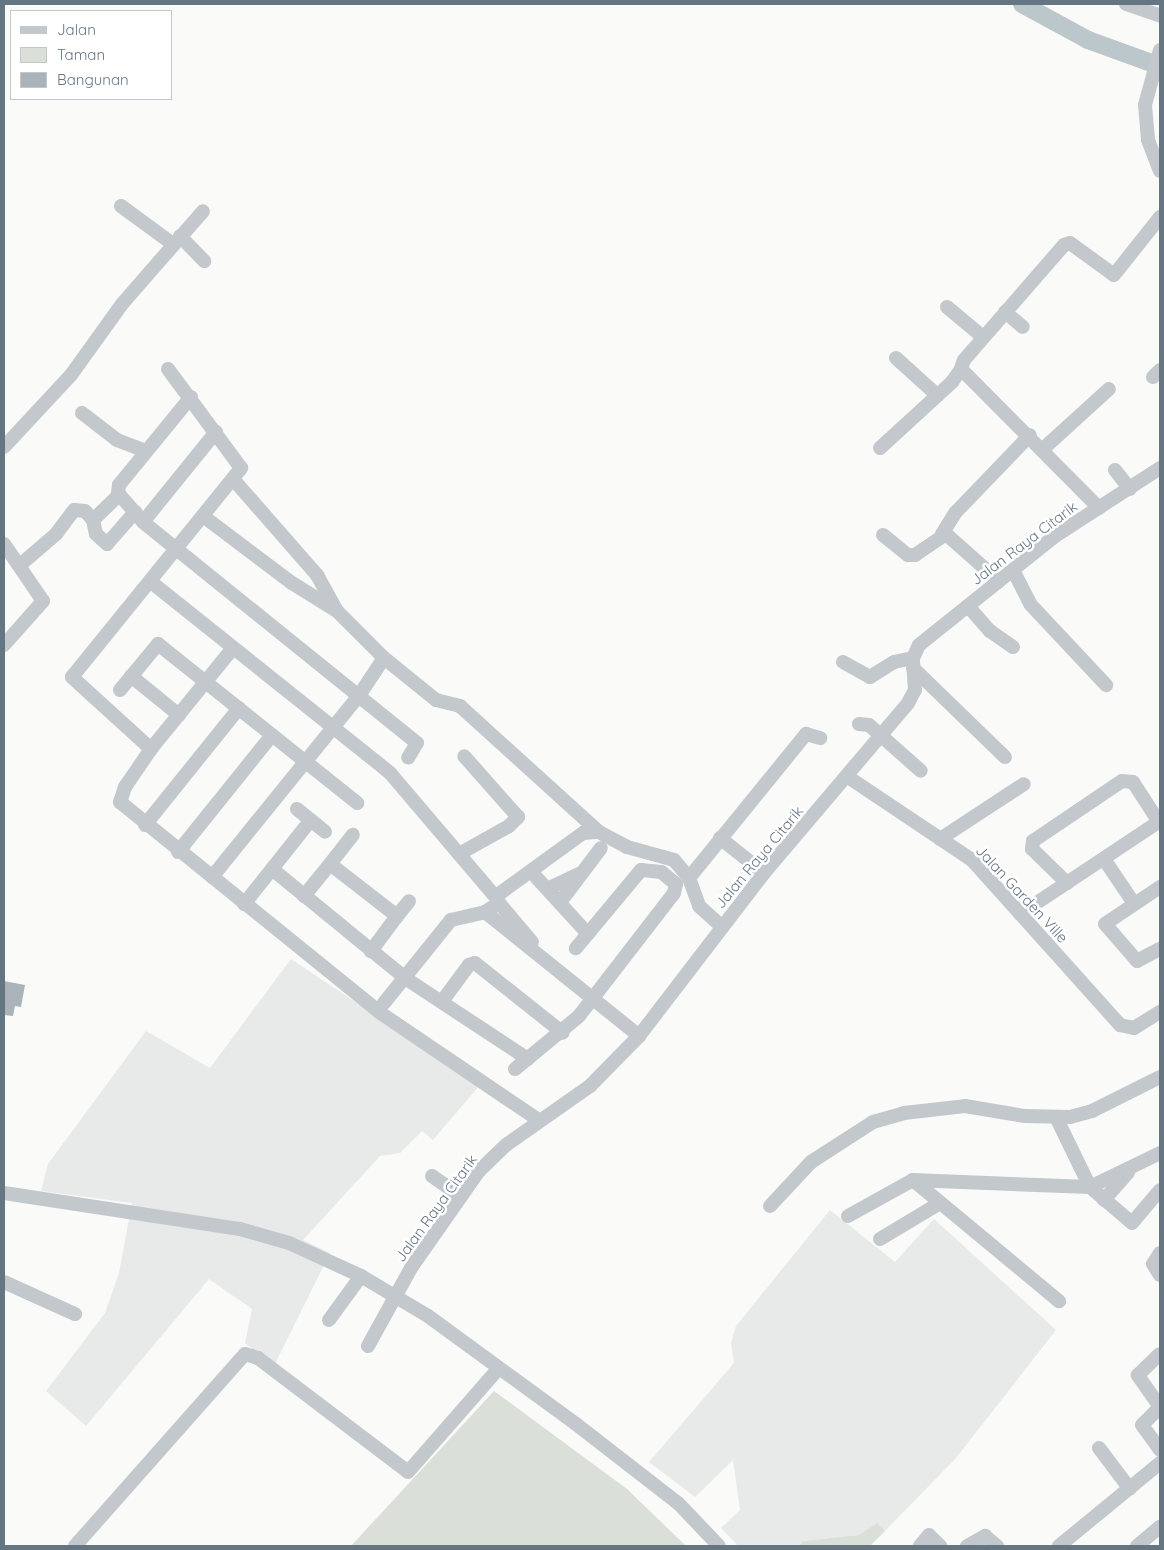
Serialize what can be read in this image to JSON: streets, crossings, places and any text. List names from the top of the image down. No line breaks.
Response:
{"streets":{"street":["Jalan Raya Citarik","Jalan Garden Ville"]},"crossings":[["Jalan Raya Citarik","Jalan Garden Ville"]],"legend":["Jalan","Taman","Bangunan"]}
